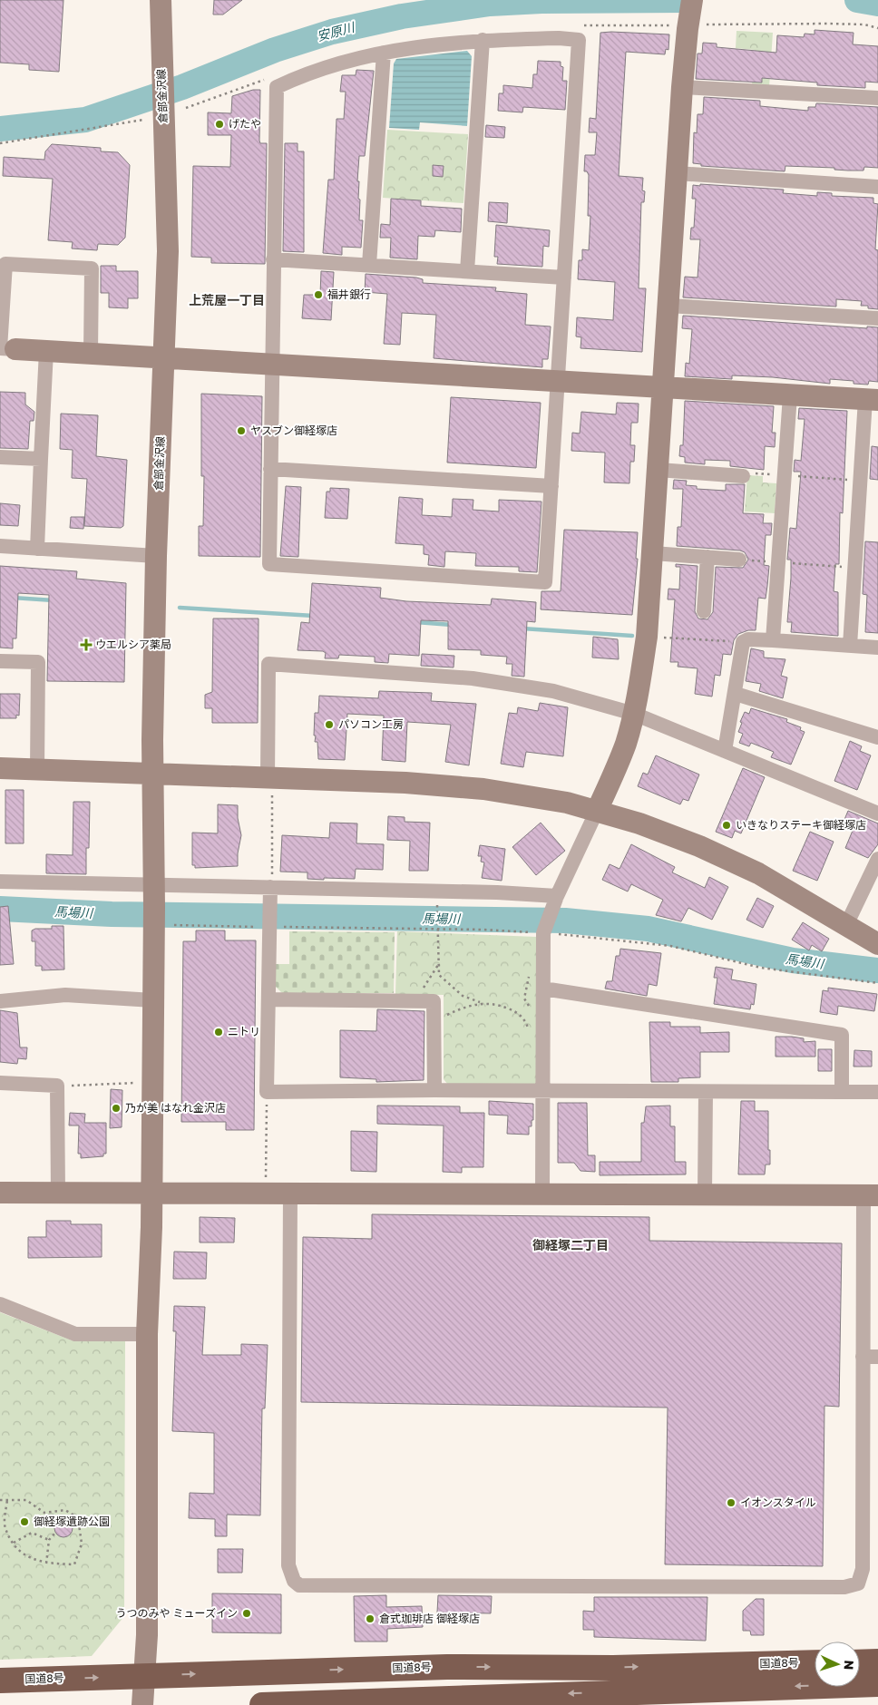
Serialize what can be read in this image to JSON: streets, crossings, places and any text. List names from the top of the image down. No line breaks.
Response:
{"streets":{"highway":["国道8号"],"street":["倉部金沢線"]},"crossings":[["倉部金沢線","国道8号"]],"districts":["上荒屋一丁目","御経塚二丁目"],"water":["安原川","馬場川"],"places":{"other":["げたや","福井銀行","ヤスブン御経塚店","パソコン工房","いきなりステーキ御経塚店","ニトリ","乃が美 はなれ金沢店","イオンスタイル","御経塚遺跡公園","うつのみや ミューズイン","倉式珈琲店 御経塚店"],"health":["ウエルシア薬局"]},"north":"right"}
